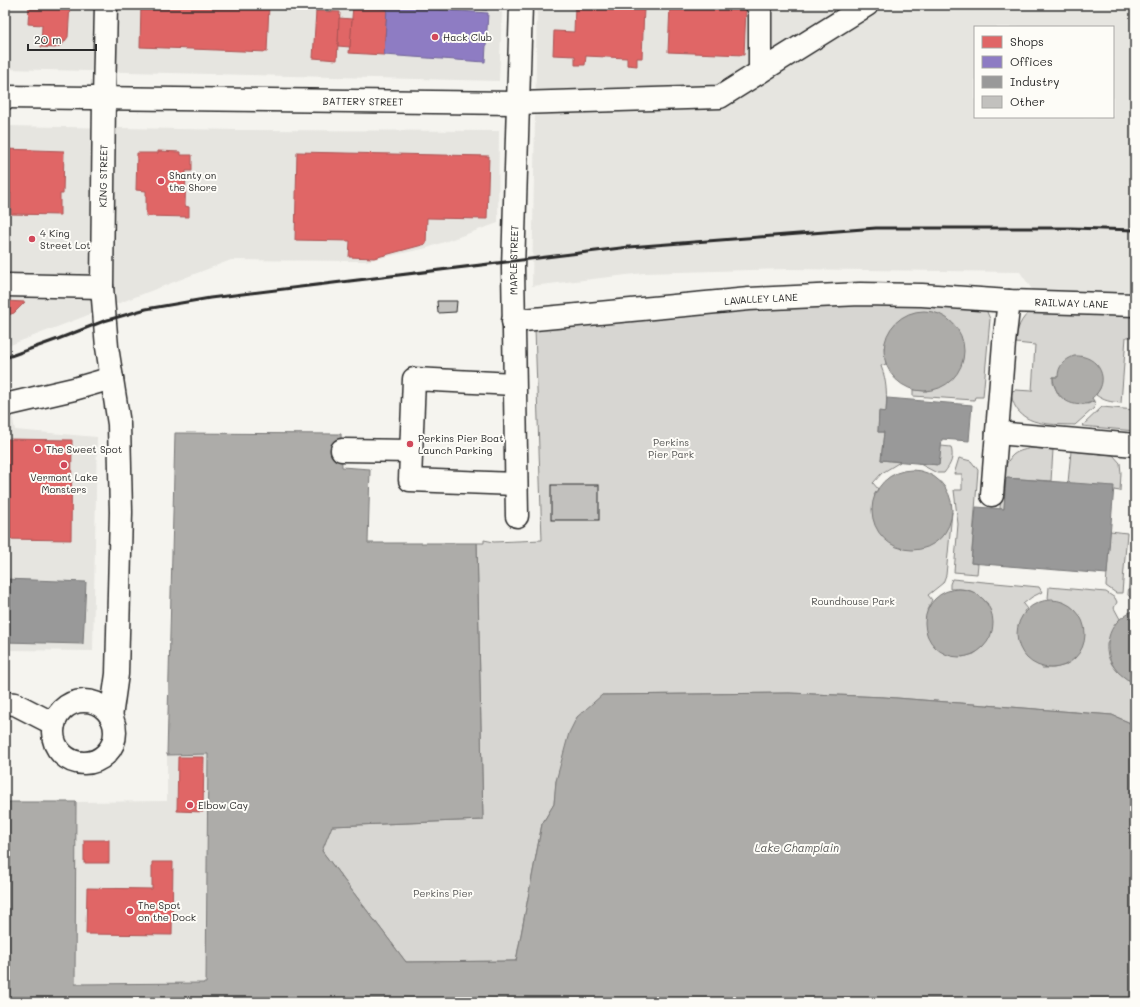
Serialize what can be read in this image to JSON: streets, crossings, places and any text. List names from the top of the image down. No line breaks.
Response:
{"streets":{"street":["BATTERY STREET","KING STREET","MAPLE STREET","LAVALLEY LANE","RAILWAY LANE"]},"crossings":[["BATTERY STREET","KING STREET"],["BATTERY STREET","MAPLE STREET"],["MAPLE STREET","LAVALLEY LANE"],["LAVALLEY LANE","RAILWAY LANE"]],"water":["Lake Champlain"],"parks":["Perkins Pier Park","Roundhouse Park","Perkins Pier"],"places":["Hack Club","Shanty on the Shore","4 King Street Lot","Perkins Pier Boat Launch Parking","The Sweet Spot","Vermont Lake Monsters","Elbow Cay","The Spot on the Dock"],"legend":["Shops","Offices","Industry","Other"],"scale_bar":"20 m"}
